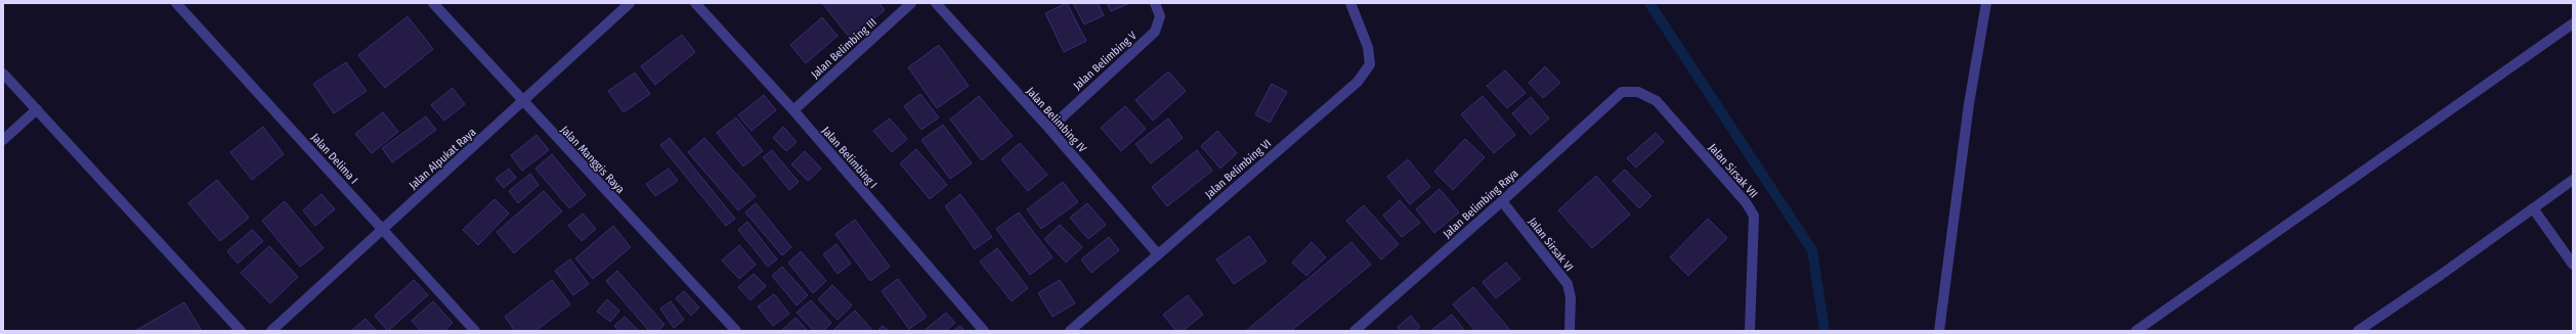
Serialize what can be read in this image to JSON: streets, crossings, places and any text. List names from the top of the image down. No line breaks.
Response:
{"streets":{"street":["Jalan Belimbing III","Jalan Belimbing V","Jalan Belimbing IV","Jalan Belimbing I","Jalan Delima I","Jalan Alpukat Raya","Jalan Manggis Raya","Jalan Belimbing VI","Jalan Sirsak VII","Jalan Belimbing Raya","Jalan Sirsak VI"]},"crossings":[["Jalan Belimbing III","Jalan Belimbing I"],["Jalan Belimbing V","Jalan Belimbing IV"],["Jalan Belimbing IV","Jalan Belimbing VI"],["Jalan Delima I","Jalan Alpukat Raya"],["Jalan Alpukat Raya","Jalan Manggis Raya"],["Jalan Sirsak VII","Jalan Belimbing Raya"],["Jalan Belimbing Raya","Jalan Sirsak VI"]]}
